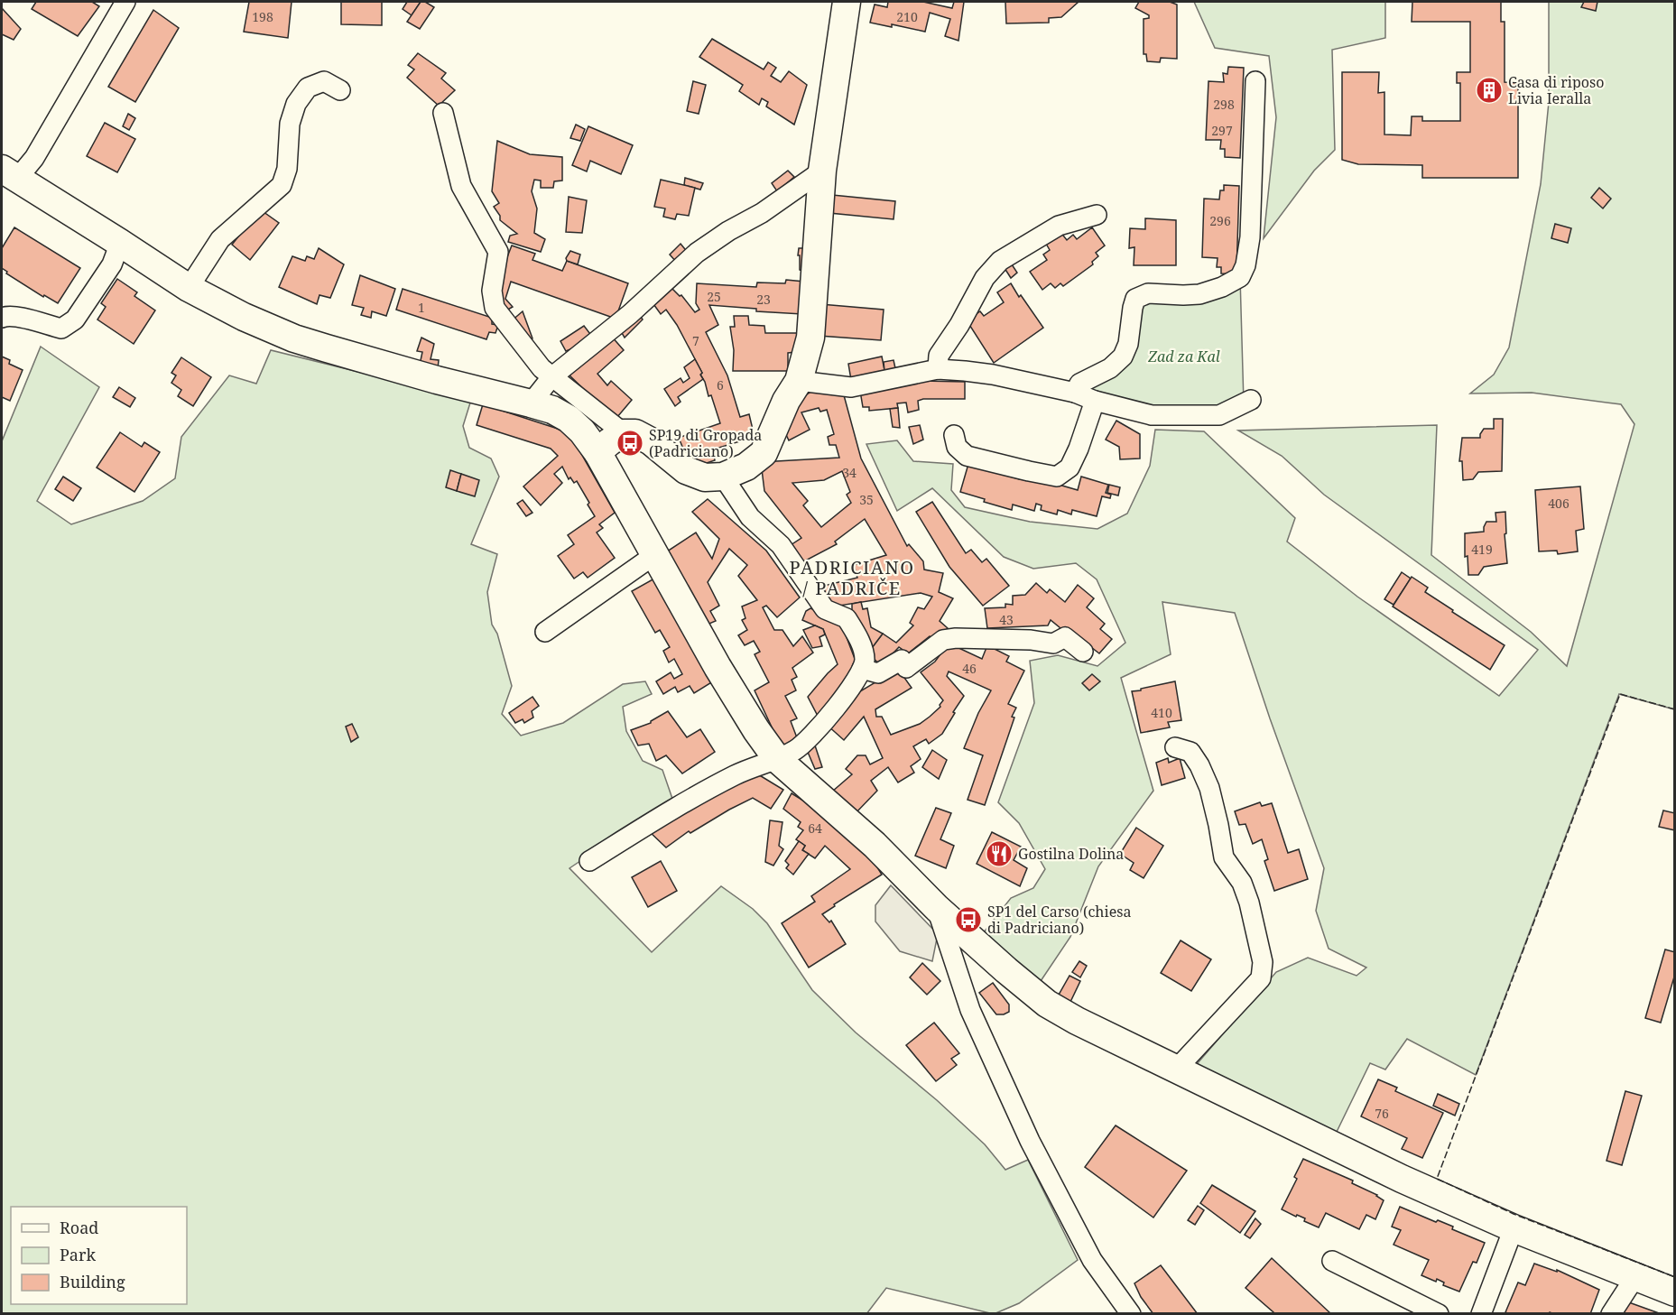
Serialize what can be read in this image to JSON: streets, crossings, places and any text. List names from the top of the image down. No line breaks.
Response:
{"districts":["PADRICIANO / PADRIČE"],"parks":["Zad za Kal"],"places":{"building":["Casa di riposo Livia Ieralla"],"bus stop":["SP19 di Gropada (Padriciano)","SP1 del Carso (chiesa di Padriciano)"],"restaurant":["Gostilna Dolina"]},"house_numbers":["198","210","298","297","296","25","23","1","7","6","34","35","406","419","43","46","410","64","76"],"legend":["Road","Park","Building"]}
